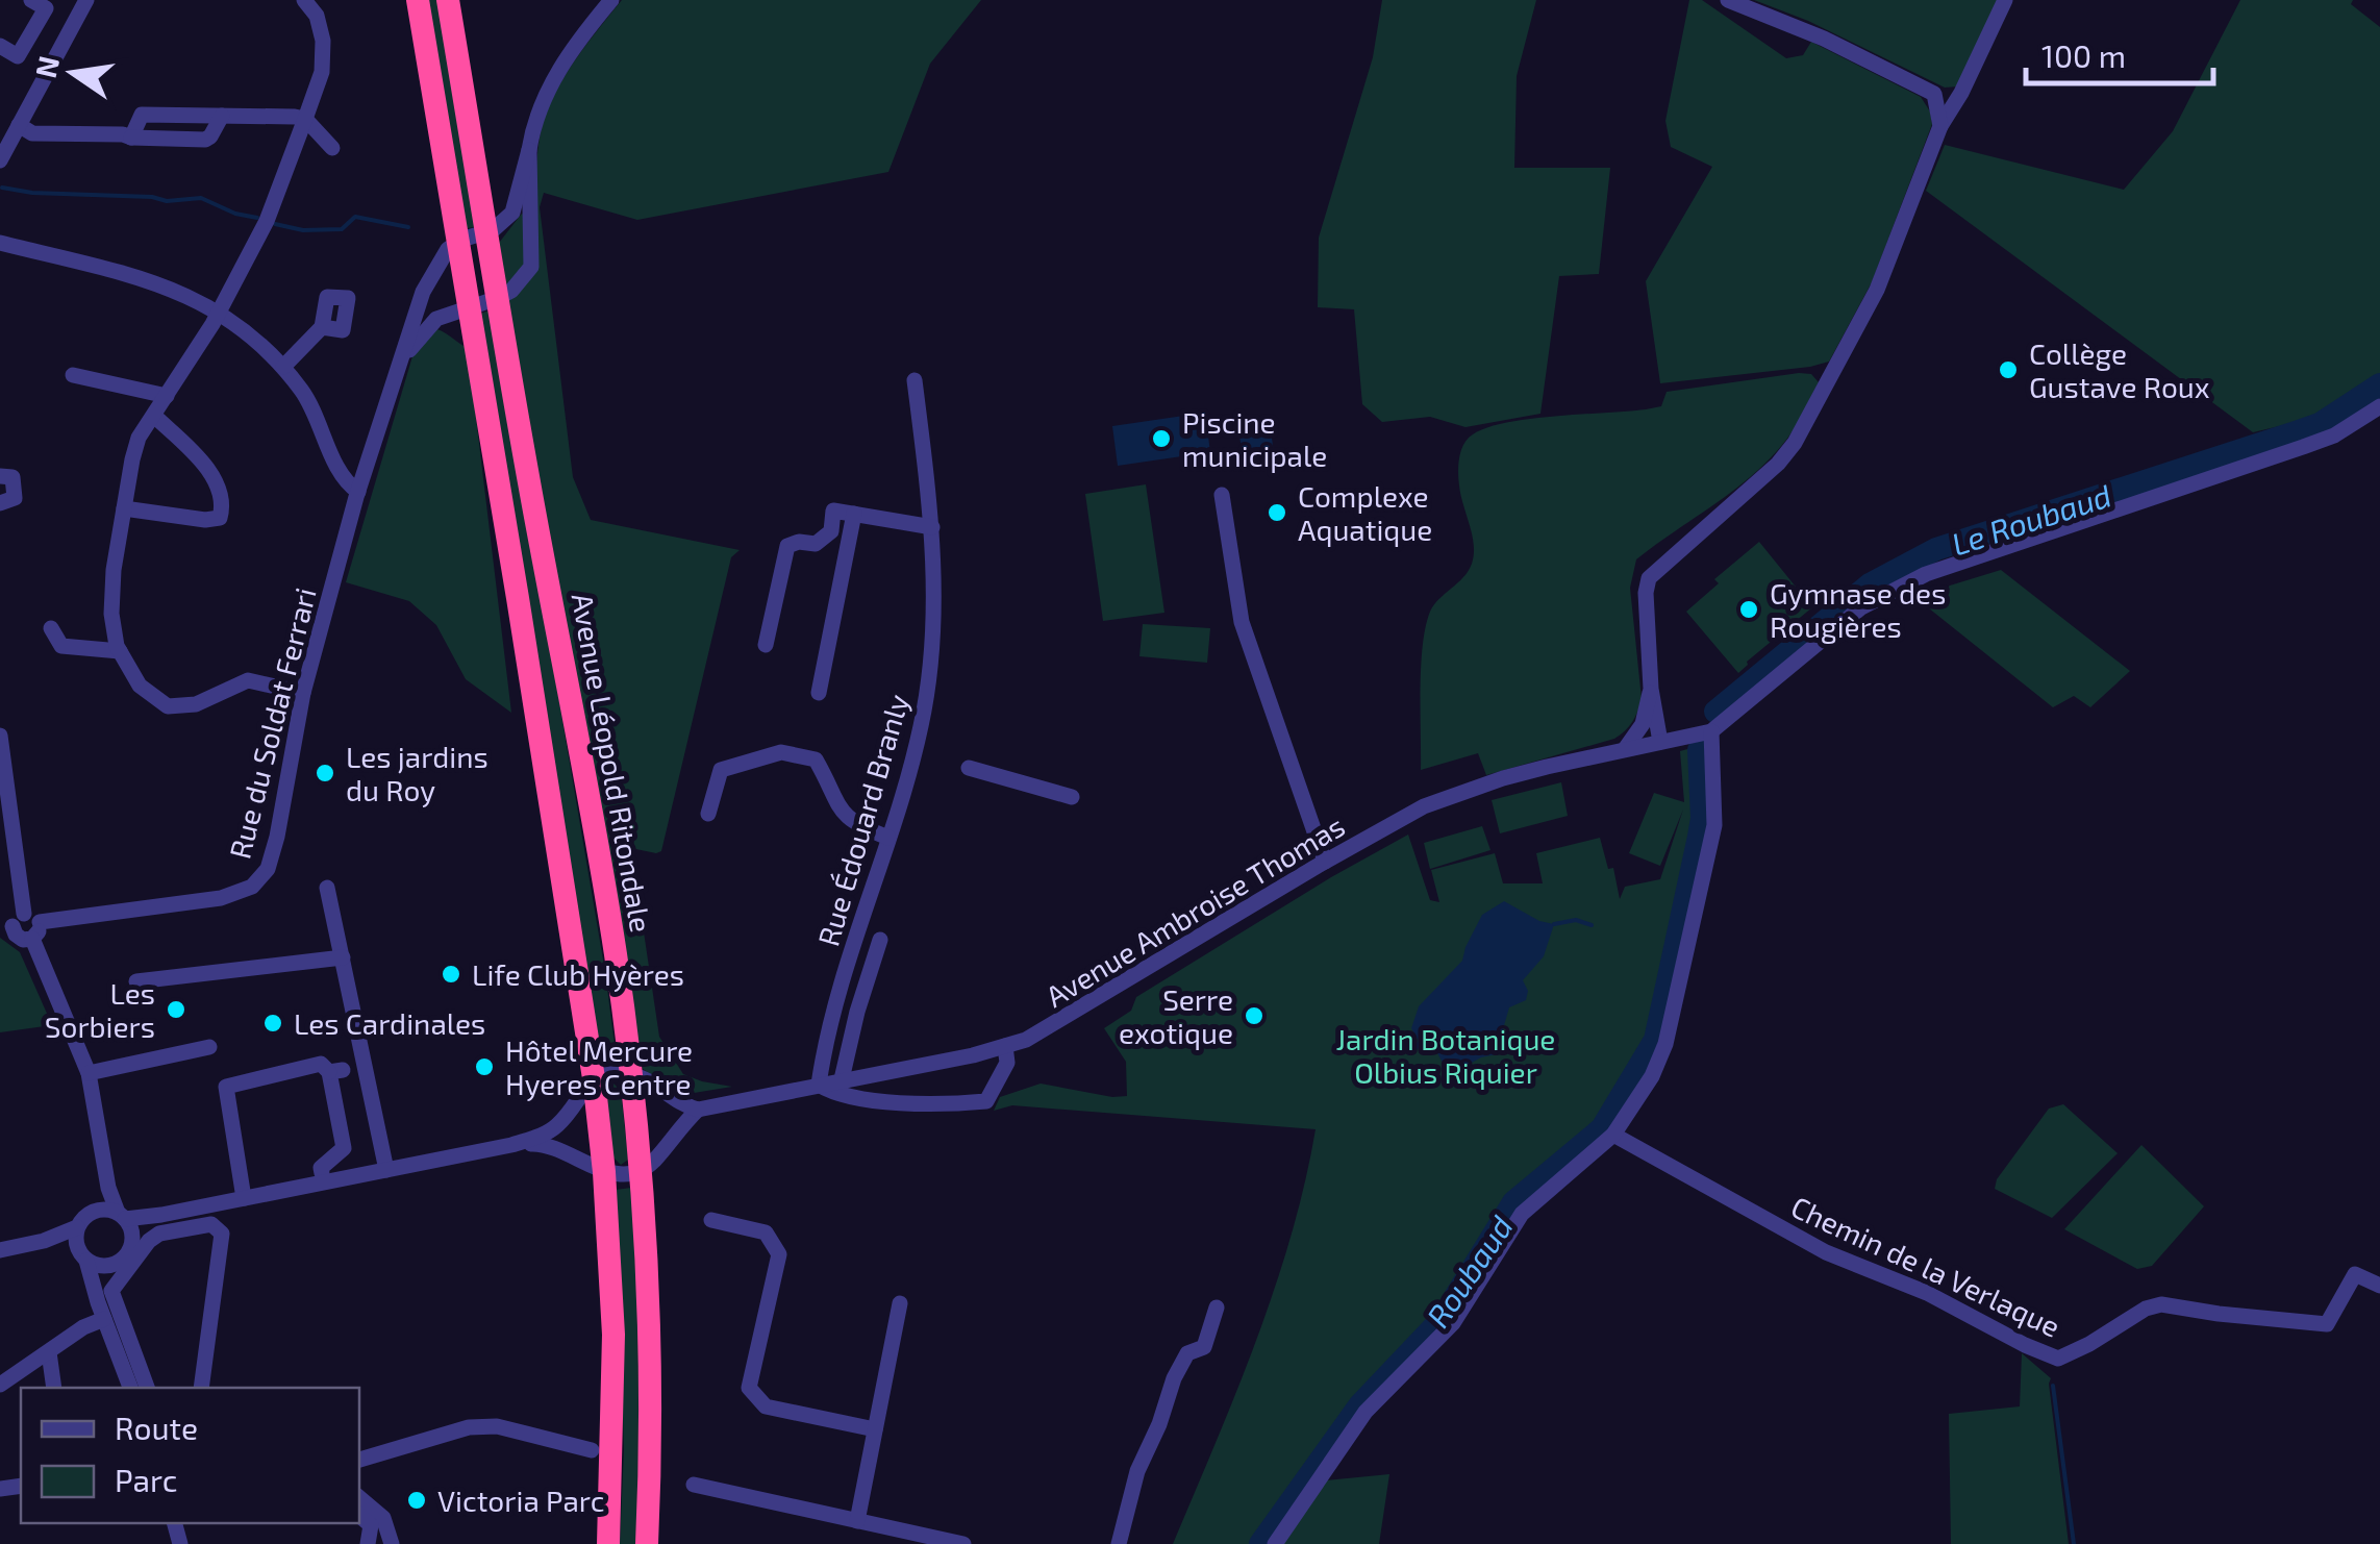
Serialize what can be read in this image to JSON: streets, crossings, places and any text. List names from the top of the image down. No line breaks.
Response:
{"streets":{"highway":["Avenue Léopold Ritondale"],"street":["Rue du Soldat Ferrari","Rue Édouard Branly","Avenue Ambroise Thomas","Chemin de la Verlaque"]},"crossings":[["Rue du Soldat Ferrari","Avenue Léopold Ritondale"],["Rue Édouard Branly","Avenue Ambroise Thomas"]],"water":["Le Roubaud","Roubaud"],"parks":["Jardin Botanique Olbius Riquier"],"places":["Collège Gustave Roux","Piscine municipale","Complexe Aquatique","Gymnase des Rougières","Les jardins du Roy","Life Club Hyères","Les Sorbiers","Serre exotique","Les Cardinales","Hôtel Mercure Hyeres Centre","Victoria Parc"],"legend":["Route","Parc"],"scale_bar":"100 m","north":"left"}
